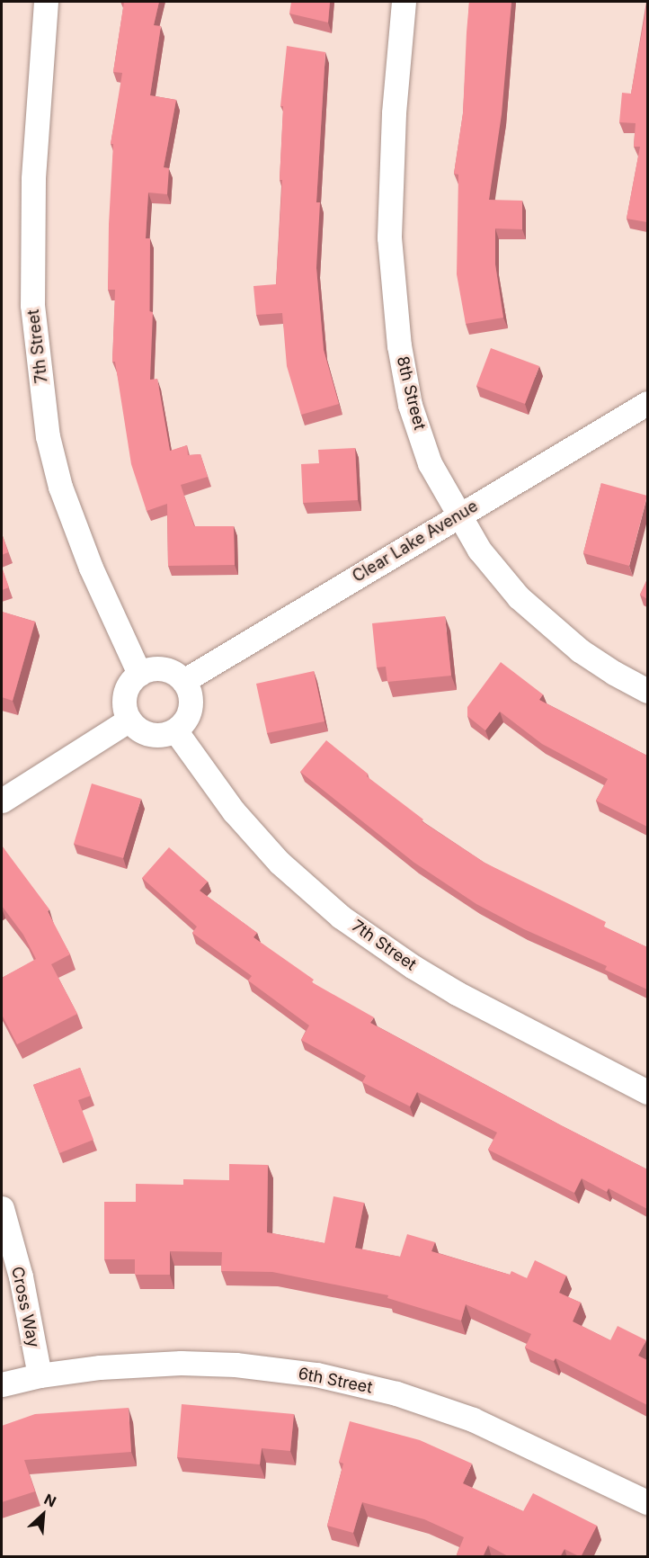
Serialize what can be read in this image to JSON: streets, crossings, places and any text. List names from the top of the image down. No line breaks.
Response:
{"streets":{"street":["7th Street","8th Street","Clear Lake Avenue","Cross Way","6th Street"]},"crossings":[["7th Street","Clear Lake Avenue"],["8th Street","Clear Lake Avenue"],["Cross Way","6th Street"]],"north":"top right"}
